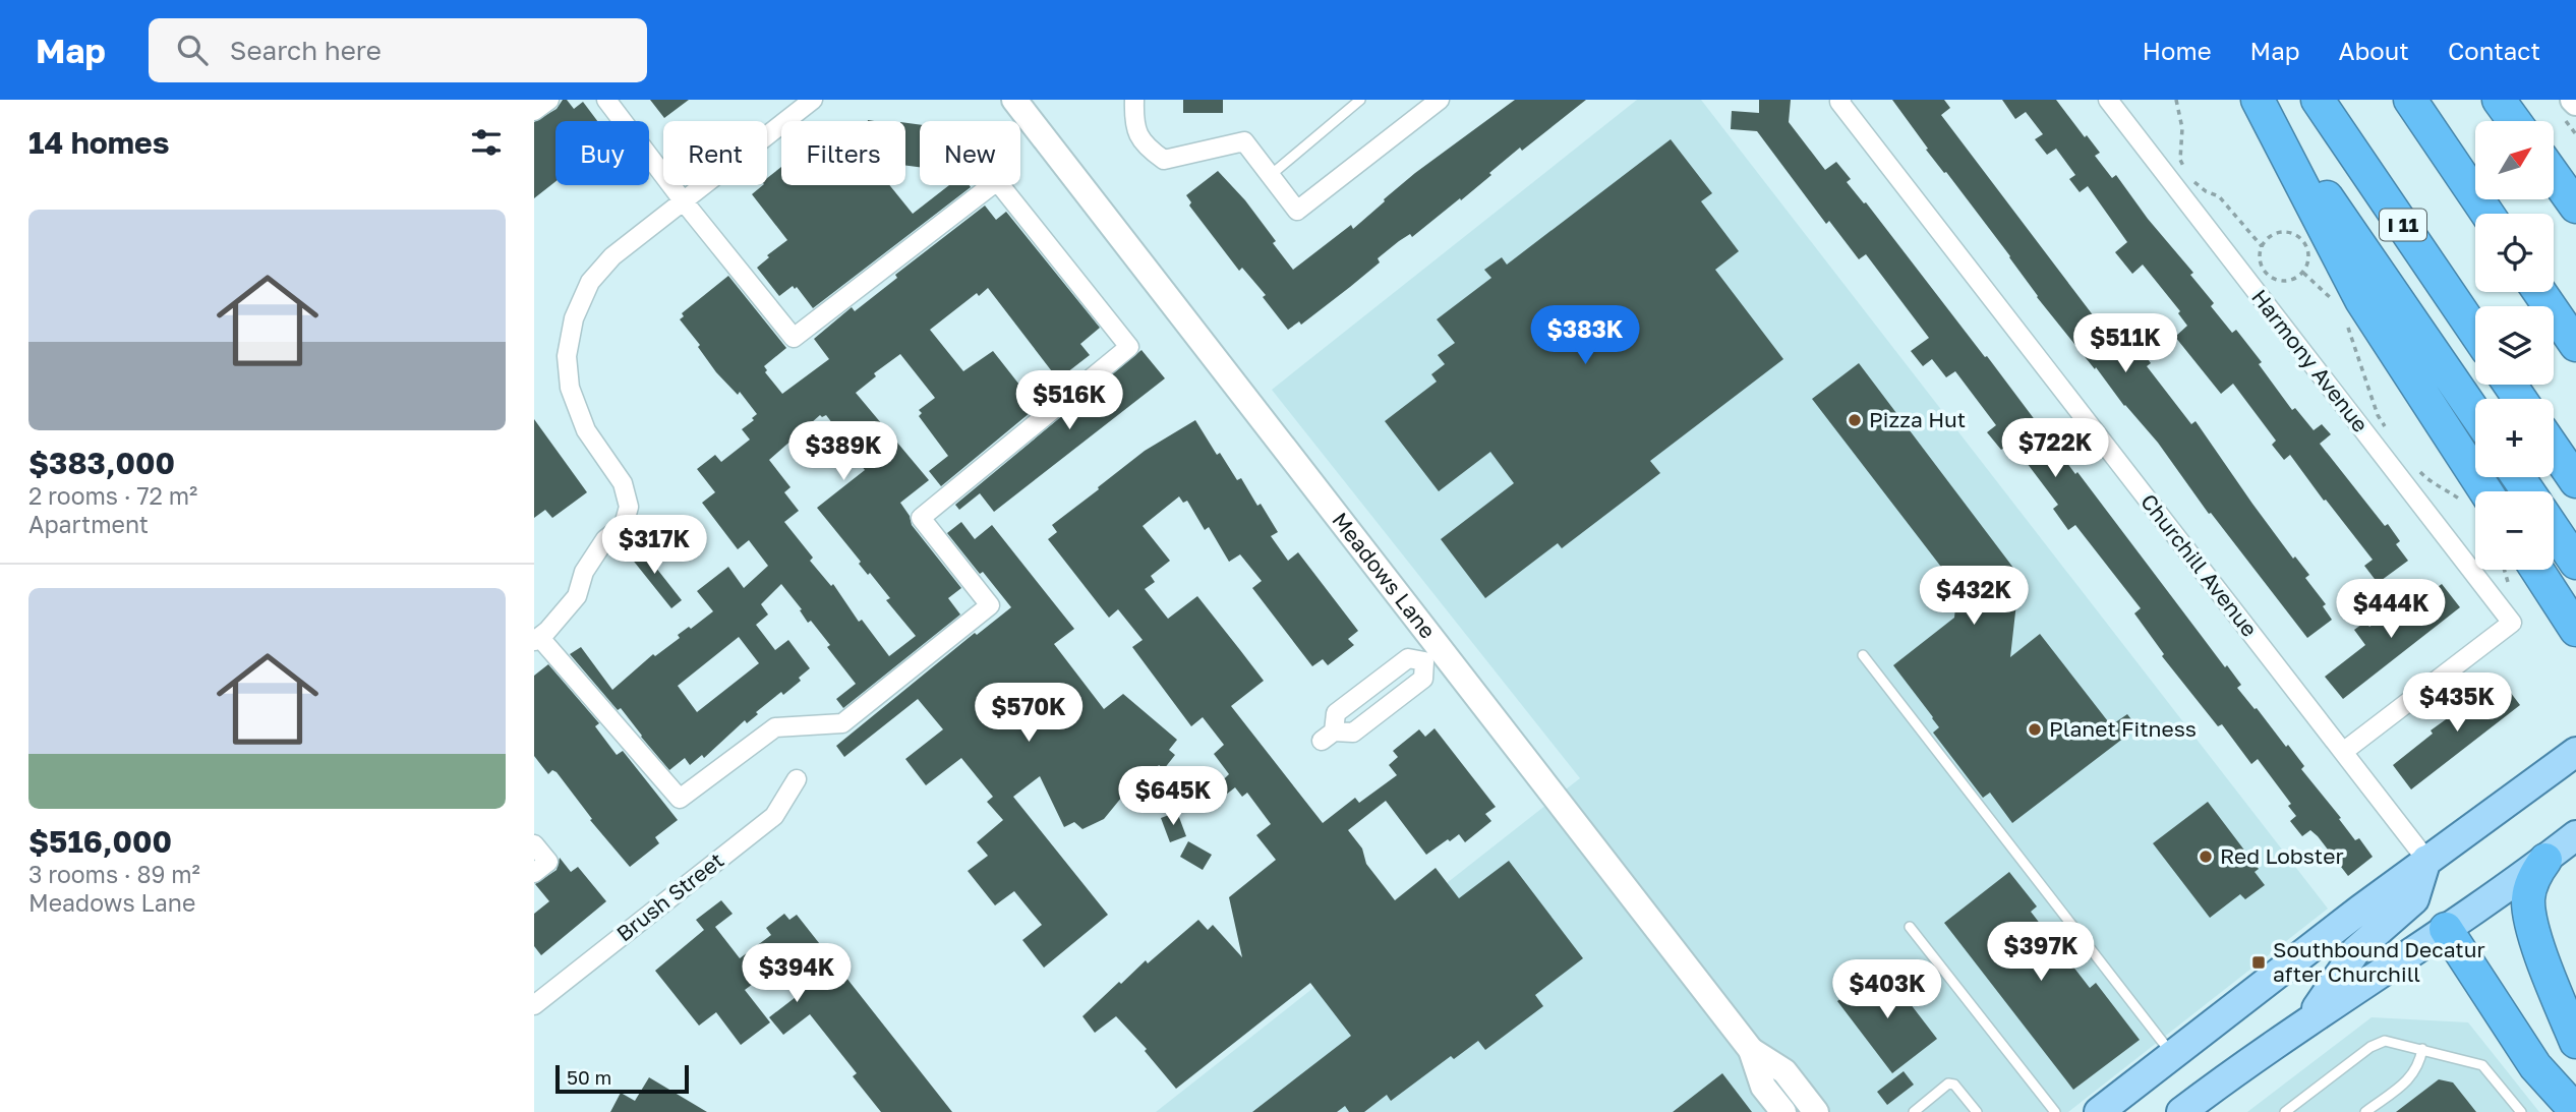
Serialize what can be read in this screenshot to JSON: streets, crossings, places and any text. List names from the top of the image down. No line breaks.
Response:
{"streets":{"highway":["I 11"],"street":["Harmony Avenue","Churchill Avenue","Meadows Lane","Brush Street"]},"crossings":[["Harmony Avenue","Churchill Avenue"]],"places":{"other":["Pizza Hut","Planet Fitness","Red Lobster"],"transit":["Southbound Decatur after Churchill"]},"scale_bar":"50 m","north":"top right","page":{"header":"Map","search":"Search here","nav":["Home","Map","About","Contact"],"heading":"14 homes","map_buttons":["+","−"],"chip":["Buy","Rent","Filters","New"],"list":[{"name":"$383,000","note":"2 rooms · 72 m² · Apartment"},{"name":"$516,000","note":"3 rooms · 89 m² · Meadows Lane"}],"price":["$383K","$511K","$516K","$722K","$389K","$317K","$432K","$444K","$435K","$570K","$645K","$397K","$394K","$403K"],"scale":"50 m"}}
